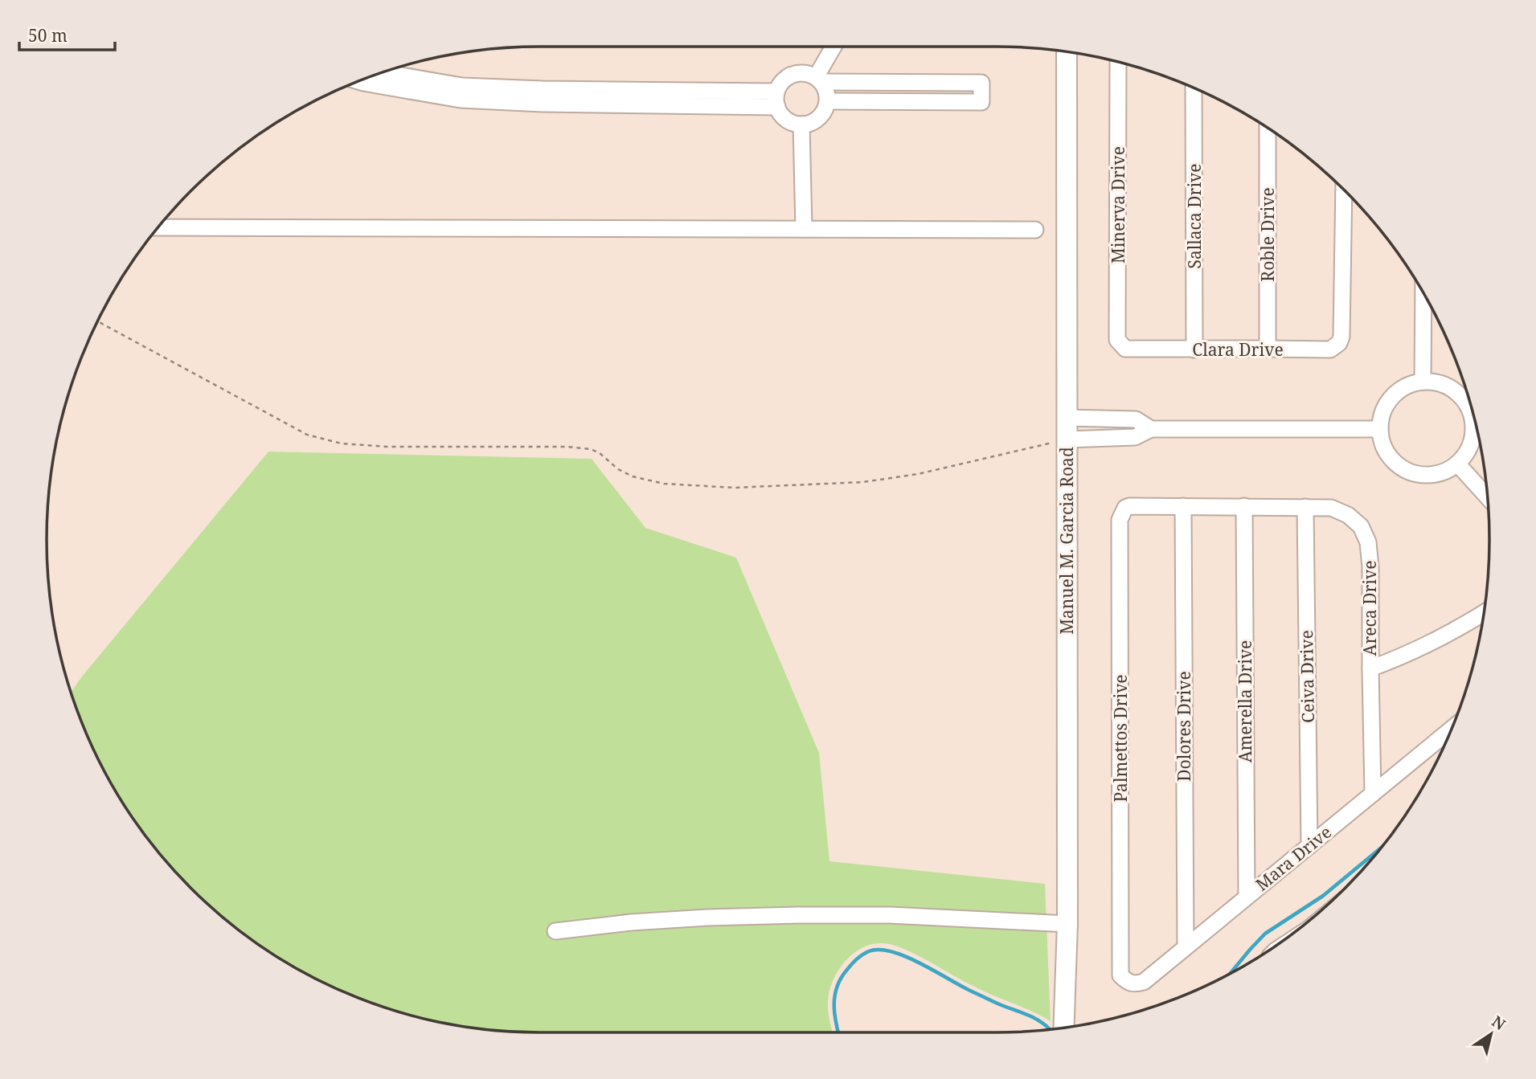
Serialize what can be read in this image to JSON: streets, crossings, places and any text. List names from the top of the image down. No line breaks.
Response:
{"streets":{"main road":["Manuel M. Garcia Road"],"street":["Minerva Drive","Sallaca Drive","Roble Drive","Clara Drive","Areca Drive","Ceiva Drive","Amerella Drive","Dolores Drive","Palmettos Drive","Mara Drive"]},"crossings":[["Minerva Drive","Clara Drive"],["Sallaca Drive","Clara Drive"],["Roble Drive","Clara Drive"],["Areca Drive","Ceiva Drive"],["Areca Drive","Amerella Drive"],["Areca Drive","Dolores Drive"],["Areca Drive","Palmettos Drive"],["Areca Drive","Mara Drive"],["Ceiva Drive","Mara Drive"],["Amerella Drive","Mara Drive"],["Dolores Drive","Mara Drive"],["Palmettos Drive","Mara Drive"]],"scale_bar":"50 m","north":"top right"}
